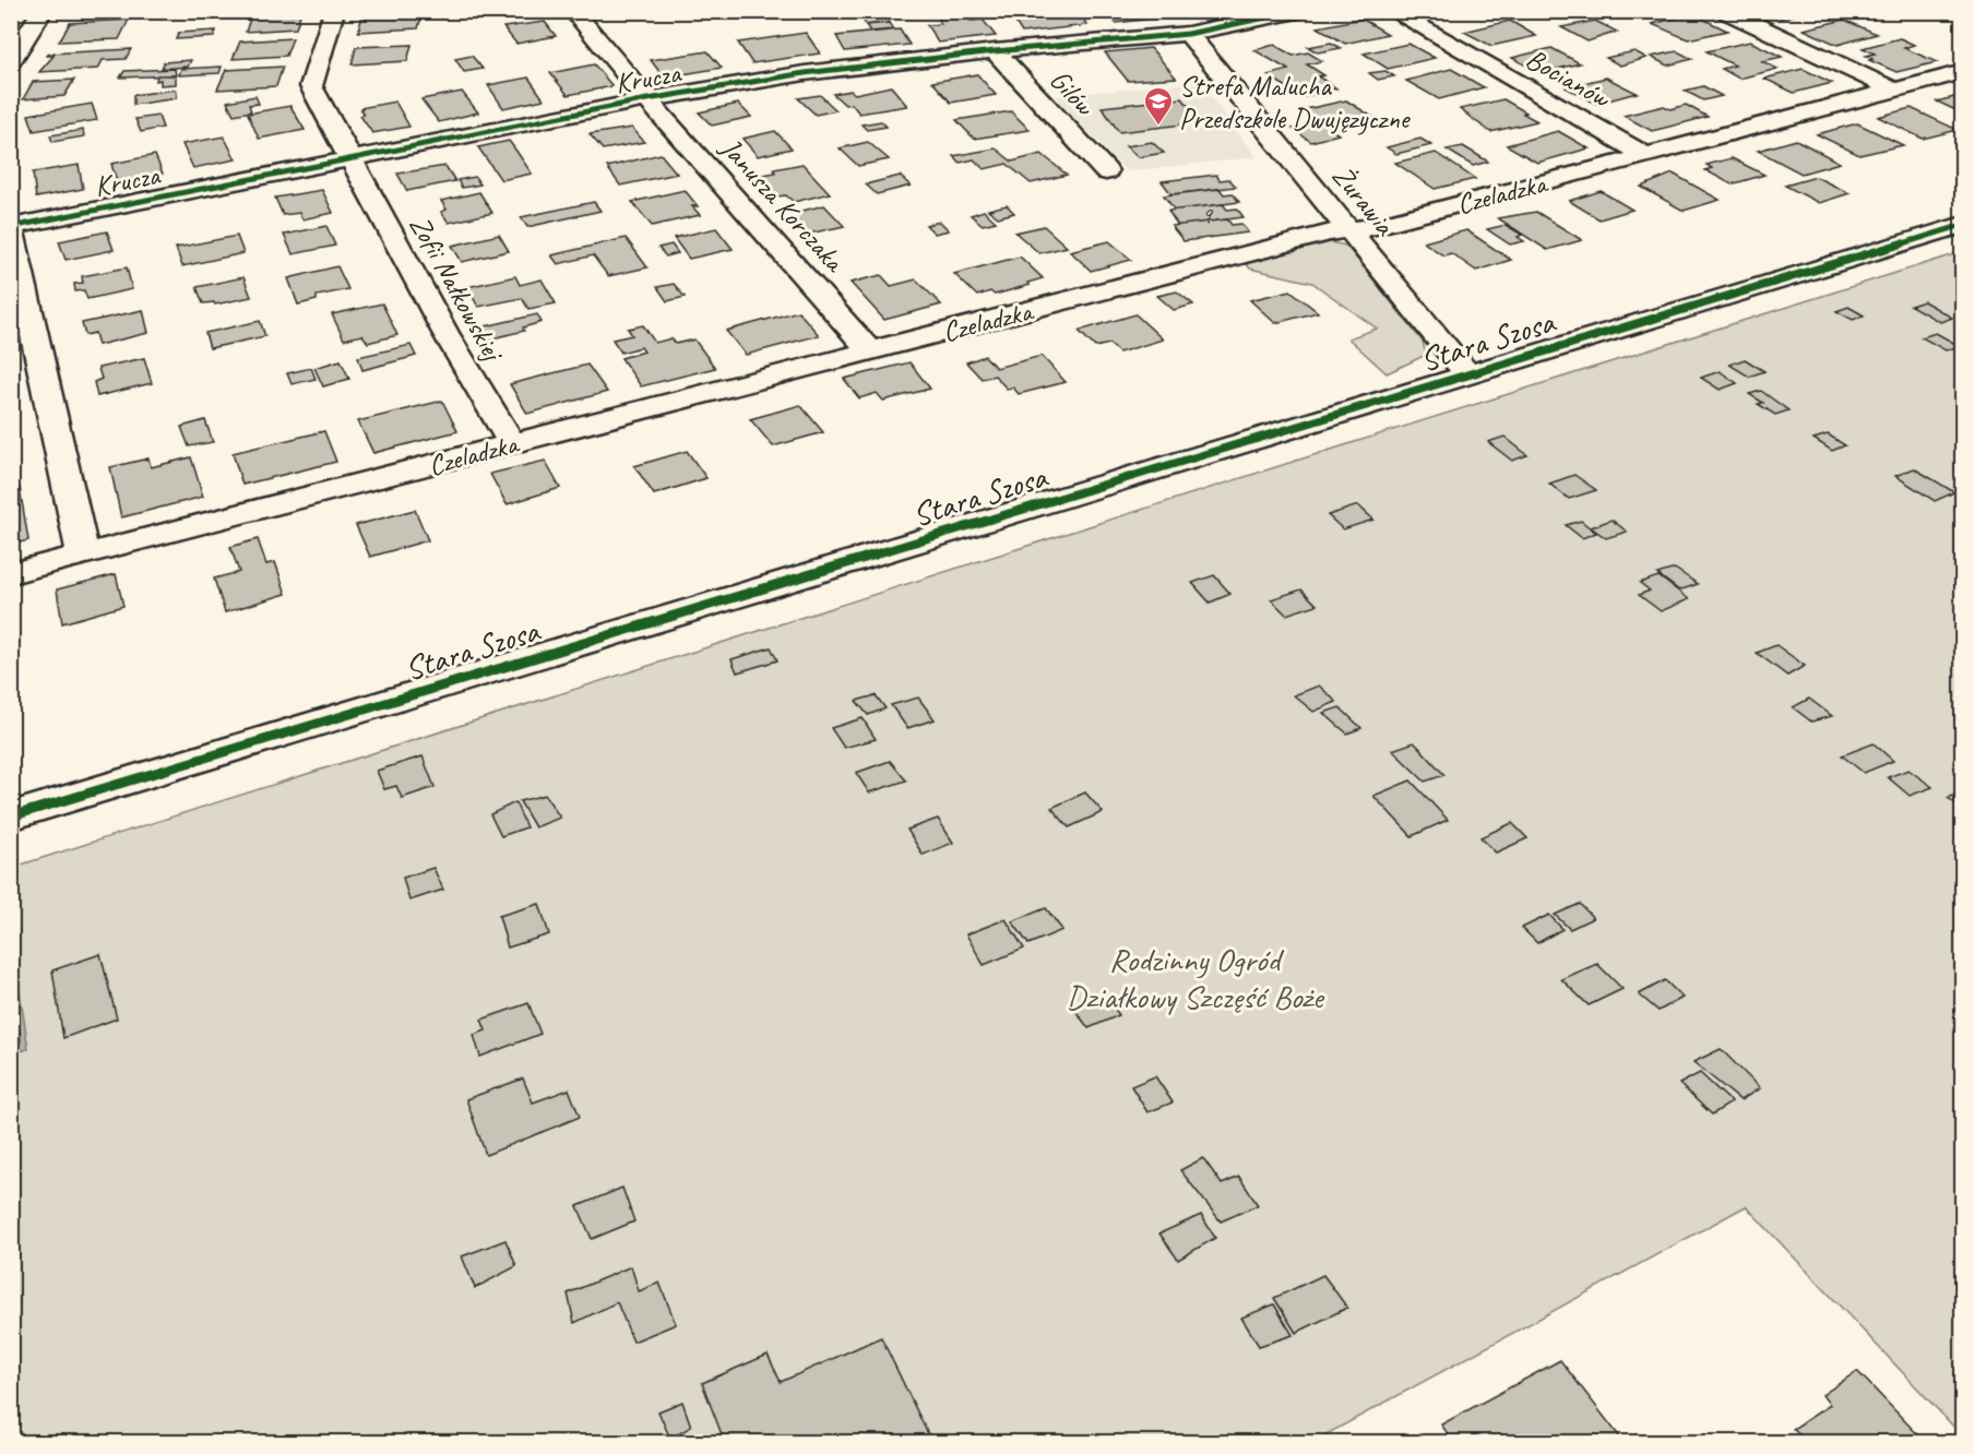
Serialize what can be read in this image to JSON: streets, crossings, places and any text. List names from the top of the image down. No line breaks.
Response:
{"streets":{"street":["Krucza","Bocianów","Gilów","Czeladzka","Żurawia","Janusza Korczaka","Zofii Nałkowskiej","Stara Szosa"]},"crossings":[["Krucza","Gilów"],["Krucza","Żurawia"],["Krucza","Janusza Korczaka"],["Krucza","Zofii Nałkowskiej"],["Bocianów","Czeladzka"],["Czeladzka","Żurawia"],["Czeladzka","Janusza Korczaka"],["Czeladzka","Zofii Nałkowskiej"],["Żurawia","Stara Szosa"]],"parks":["Rodzinny Ogród Działkowy Szczęść Boże"],"places":{"school or university":["Strefa Malucha Przedszkole Dwujęzyczne"]},"house_numbers":["9"]}
